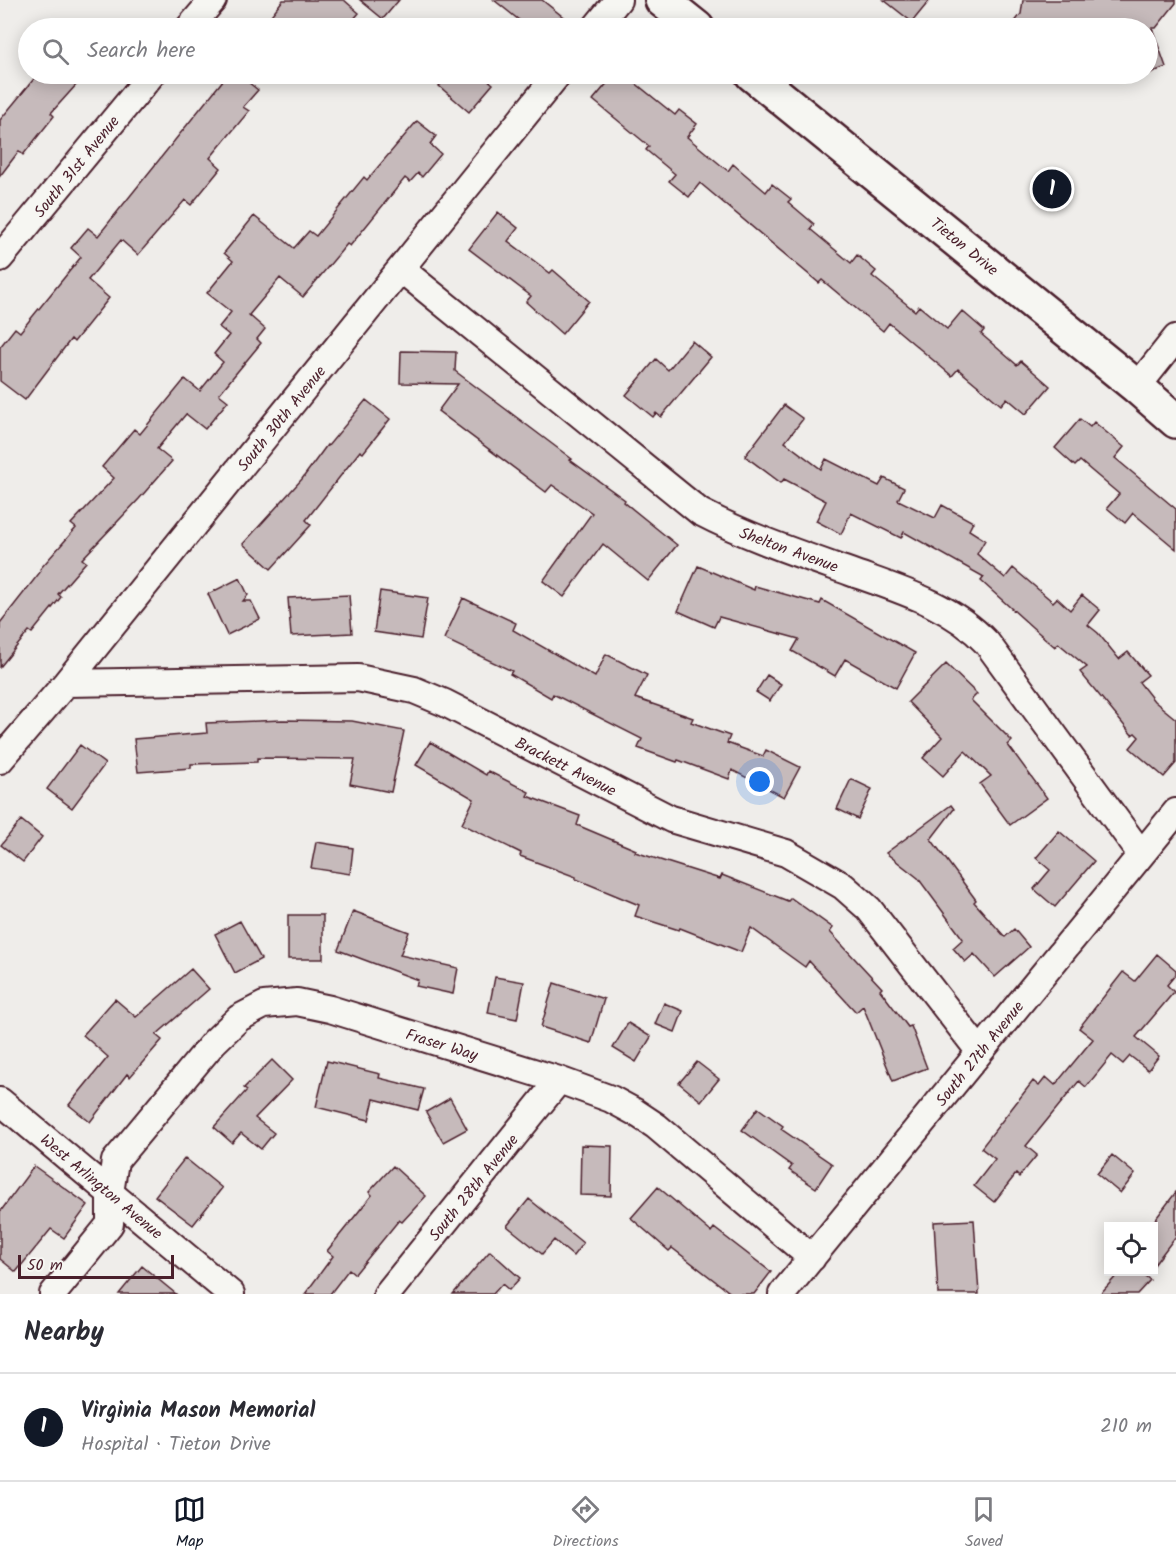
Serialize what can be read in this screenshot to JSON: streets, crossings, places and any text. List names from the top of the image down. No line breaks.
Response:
{"streets":{"main road":["Tieton Drive"],"street":["South 31st Avenue","South 30th Avenue","Shelton Avenue","Brackett Avenue","Fraser Way","South 27th Avenue","West Arlington Avenue","South 28th Avenue"]},"crossings":[["South 30th Avenue","Shelton Avenue"],["South 30th Avenue","Brackett Avenue"],["Shelton Avenue","South 27th Avenue"],["Brackett Avenue","South 27th Avenue"],["Fraser Way","South 27th Avenue"],["Fraser Way","West Arlington Avenue"],["Fraser Way","South 28th Avenue"]],"scale_bar":"50 m","page":{"search":"Search here","pins":"1","scale":"50 m","heading":"Nearby","list":[{"mark":"1","name":"Virginia Mason Memorial","note":"Hospital · Tieton Drive","value":"210 m"}],"nav":["Map","Directions","Saved"]}}
